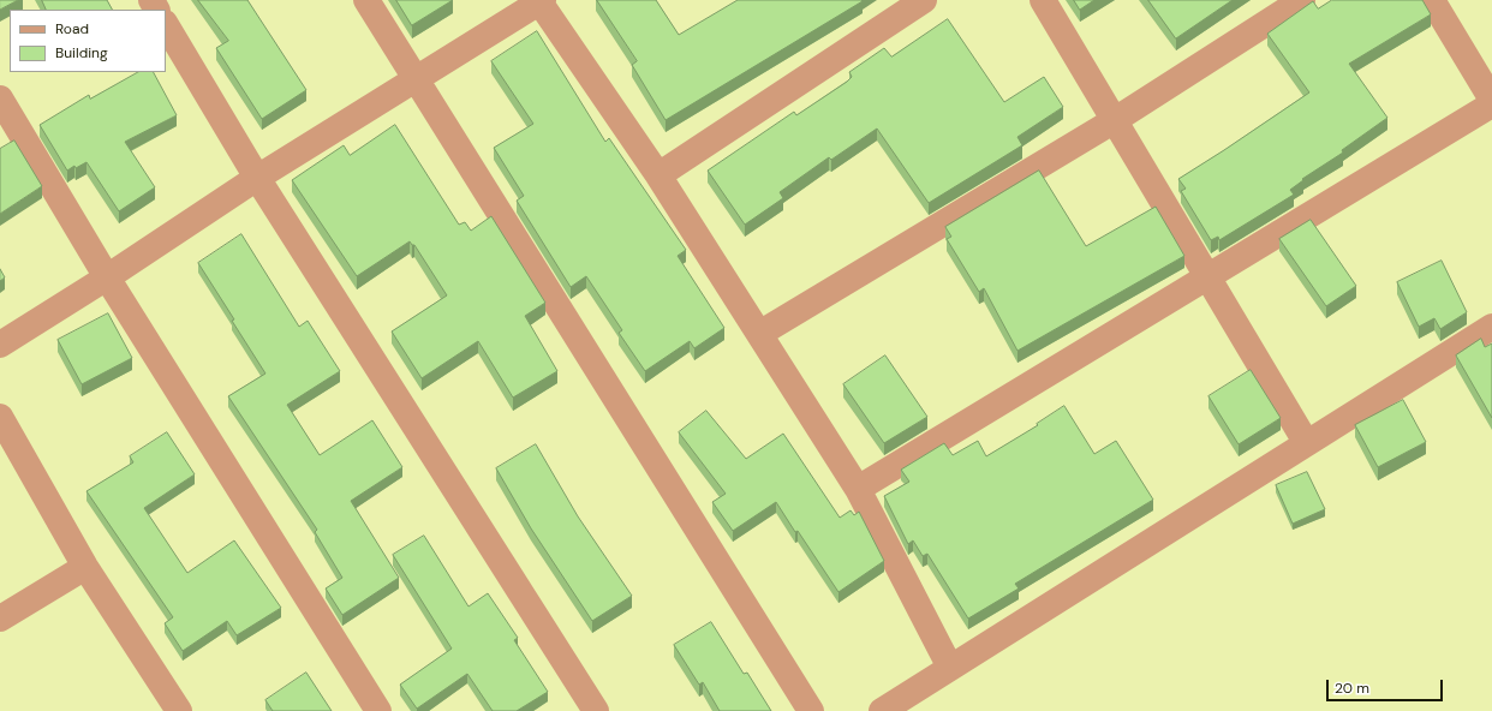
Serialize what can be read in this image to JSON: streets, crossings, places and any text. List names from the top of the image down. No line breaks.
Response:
{"legend":["Road","Building"],"scale_bar":"20 m"}
